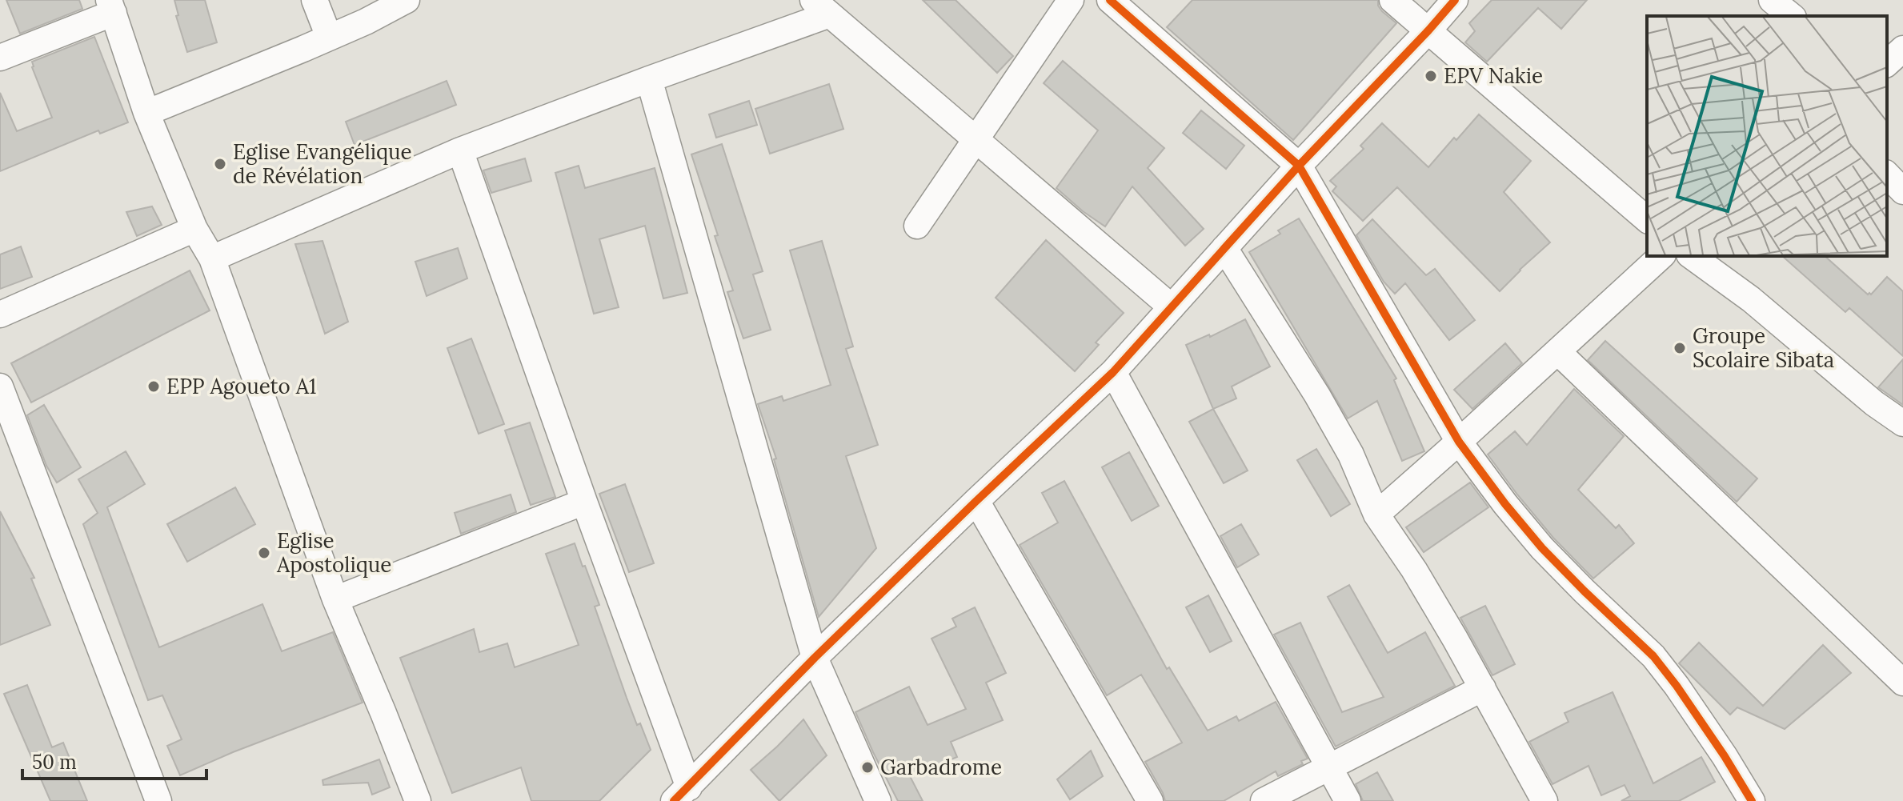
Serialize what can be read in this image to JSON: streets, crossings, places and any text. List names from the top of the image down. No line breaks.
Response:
{"places":["EPV Nakie","Eglise Evangélique de Révélation","Groupe Scolaire Sibata","EPP Agoueto A1","Eglise Apostolique","Garbadrome"],"scale_bar":"50 m"}
